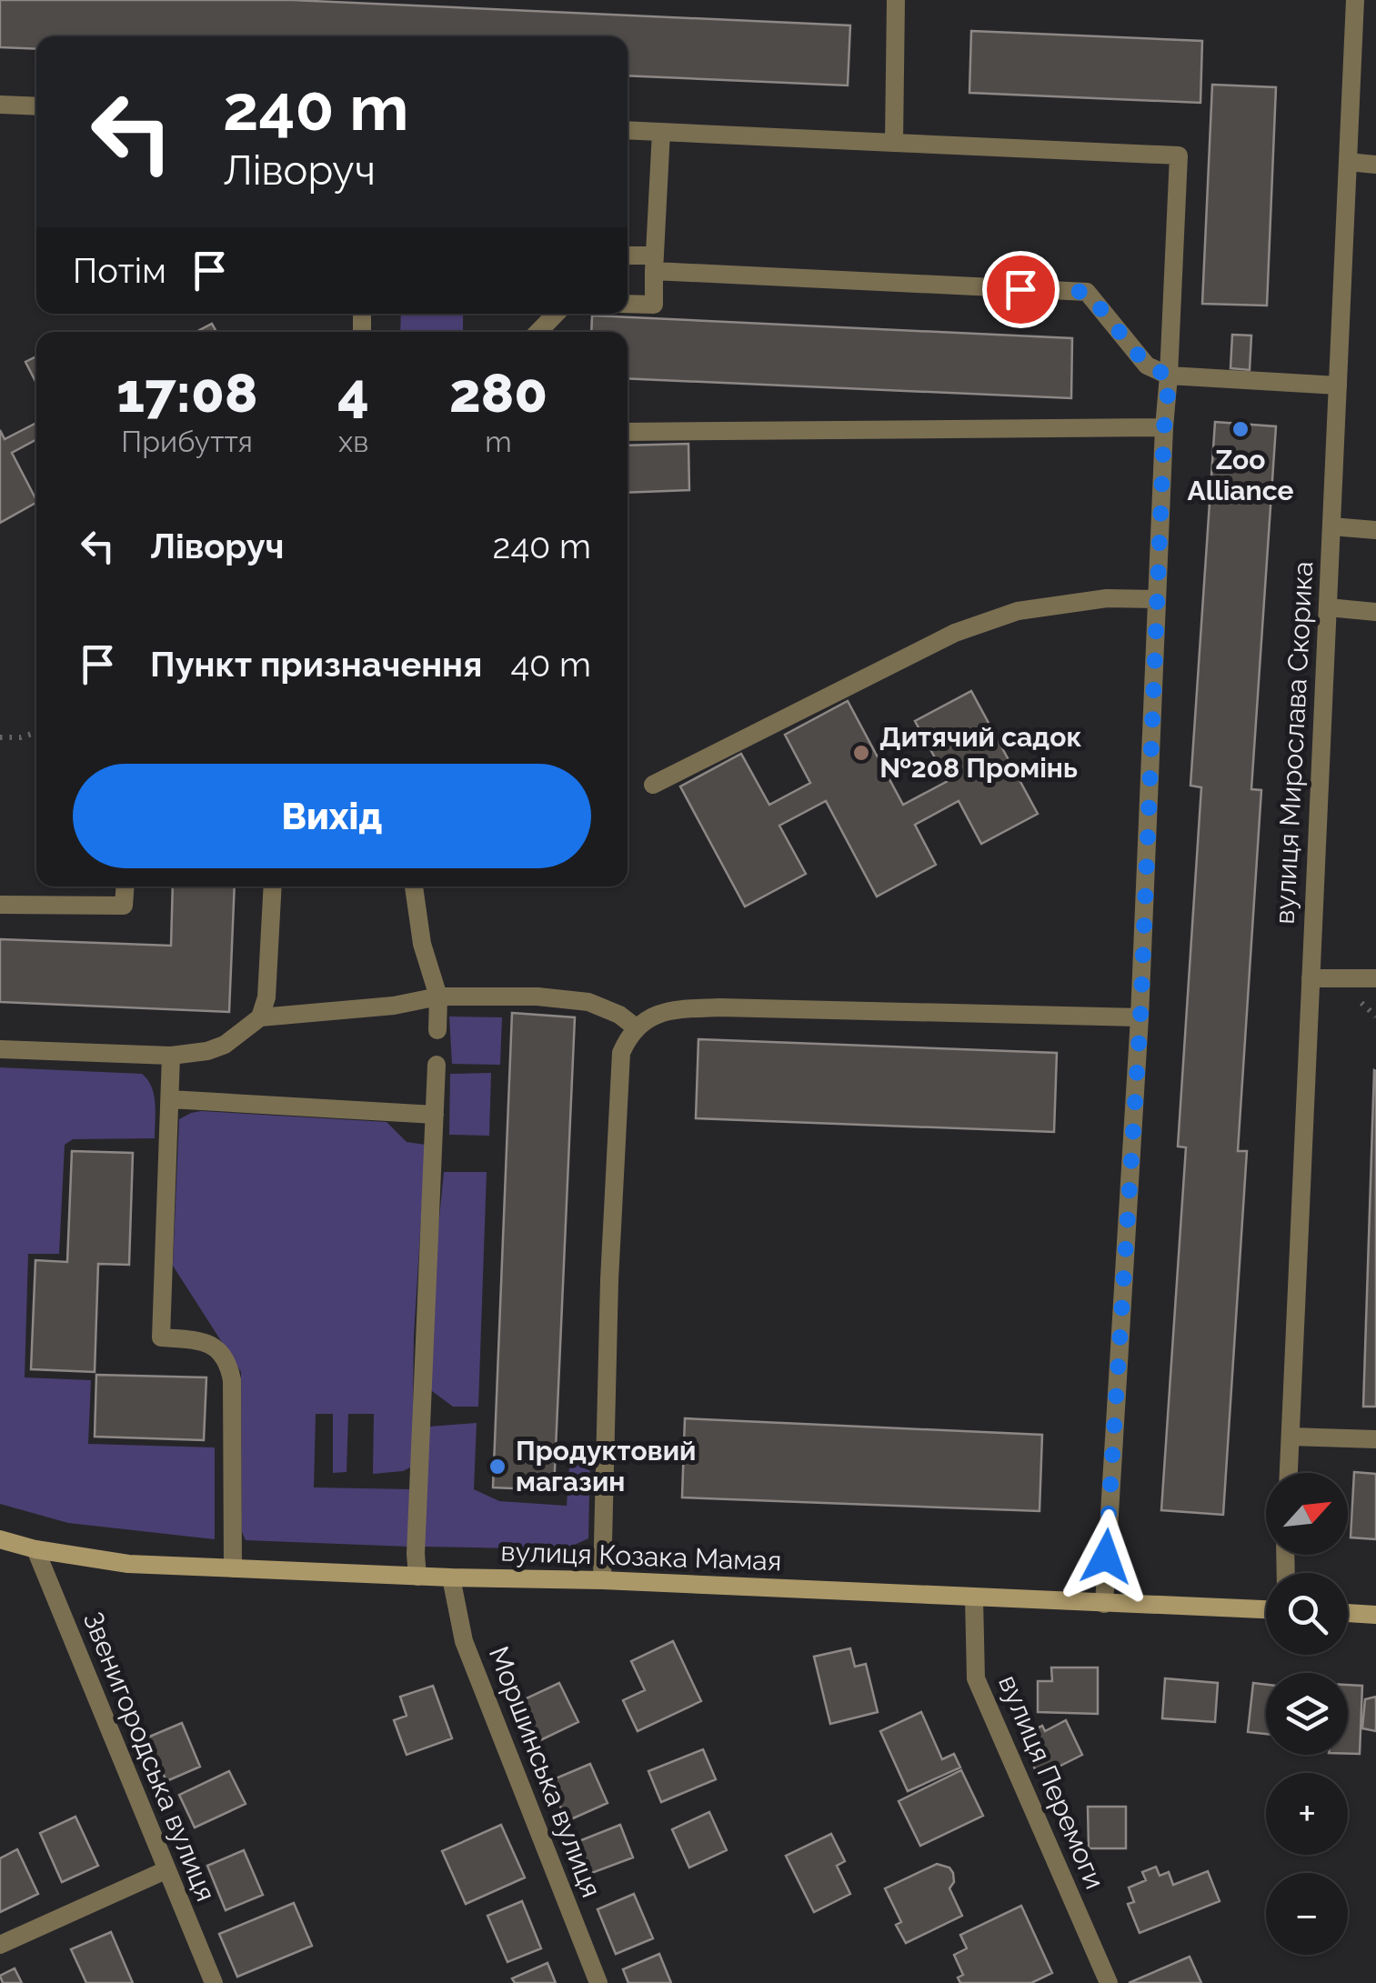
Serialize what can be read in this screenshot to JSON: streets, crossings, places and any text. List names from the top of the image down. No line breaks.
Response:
{"streets":{"street":["вулиця Мирослава Скорика","вулиця Козака Мамая","Звенигородська вулиця","Моршинська вулиця","вулиця Перемоги"]},"crossings":[["вулиця Козака Мамая","Звенигородська вулиця"],["вулиця Козака Мамая","Моршинська вулиця"],["вулиця Козака Мамая","вулиця Перемоги"]],"places":["Zoo Alliance","Дитячий садок №208 Промінь","Продуктовий магазин"],"north":"top right","page":{"turn":["240 m","Ліворуч"],"then":"Потім","eta":["17:08","Прибуття","4","хв","280","m"],"list":[{"name":"Ліворуч","value":"240 m"},{"name":"Пункт призначення","value":"40 m"}],"buttons":"Вихід","map_buttons":["+","−"]}}
